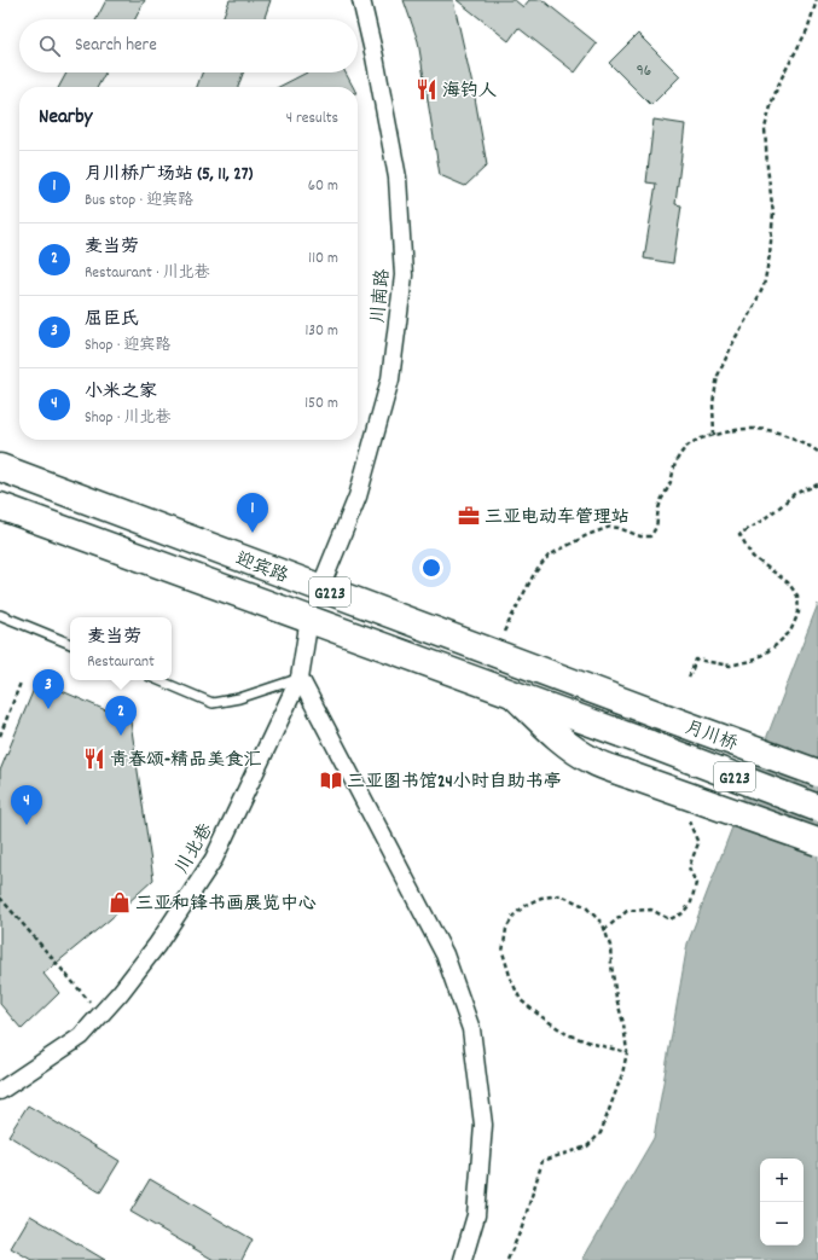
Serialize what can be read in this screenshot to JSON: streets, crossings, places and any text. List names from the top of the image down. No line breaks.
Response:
{"streets":{"main road":["迎宾路","G223","月川桥"],"street":["川南路","川北巷"]},"crossings":[["川南路","迎宾路"],["迎宾路","月川桥"],["迎宾路","川北巷"]],"places":{"restaurant":["海钓人","青春颂-精品美食汇"],"office":["三亚电动车管理站"],"library":["三亚图书馆24小时自助书亭"],"shop":["三亚和锋书画展览中心"]},"house_numbers":["96"],"page":{"search":"Search here","heading":["Nearby","4 results"],"list":[{"mark":"1","name":"月川桥广场站 (5, 11, 27)","note":"Bus stop · 迎宾路","value":"60 m"},{"mark":"2","name":"麦当劳","note":"Restaurant · 川北巷","value":"110 m"},{"mark":"3","name":"屈臣氏","note":"Shop · 迎宾路","value":"130 m"},{"mark":"4","name":"小米之家","note":"Shop · 川北巷","value":"150 m"}],"pins":["1","3","2","4"],"popup":["麦当劳","Restaurant"],"map_buttons":["+","−"]}}
